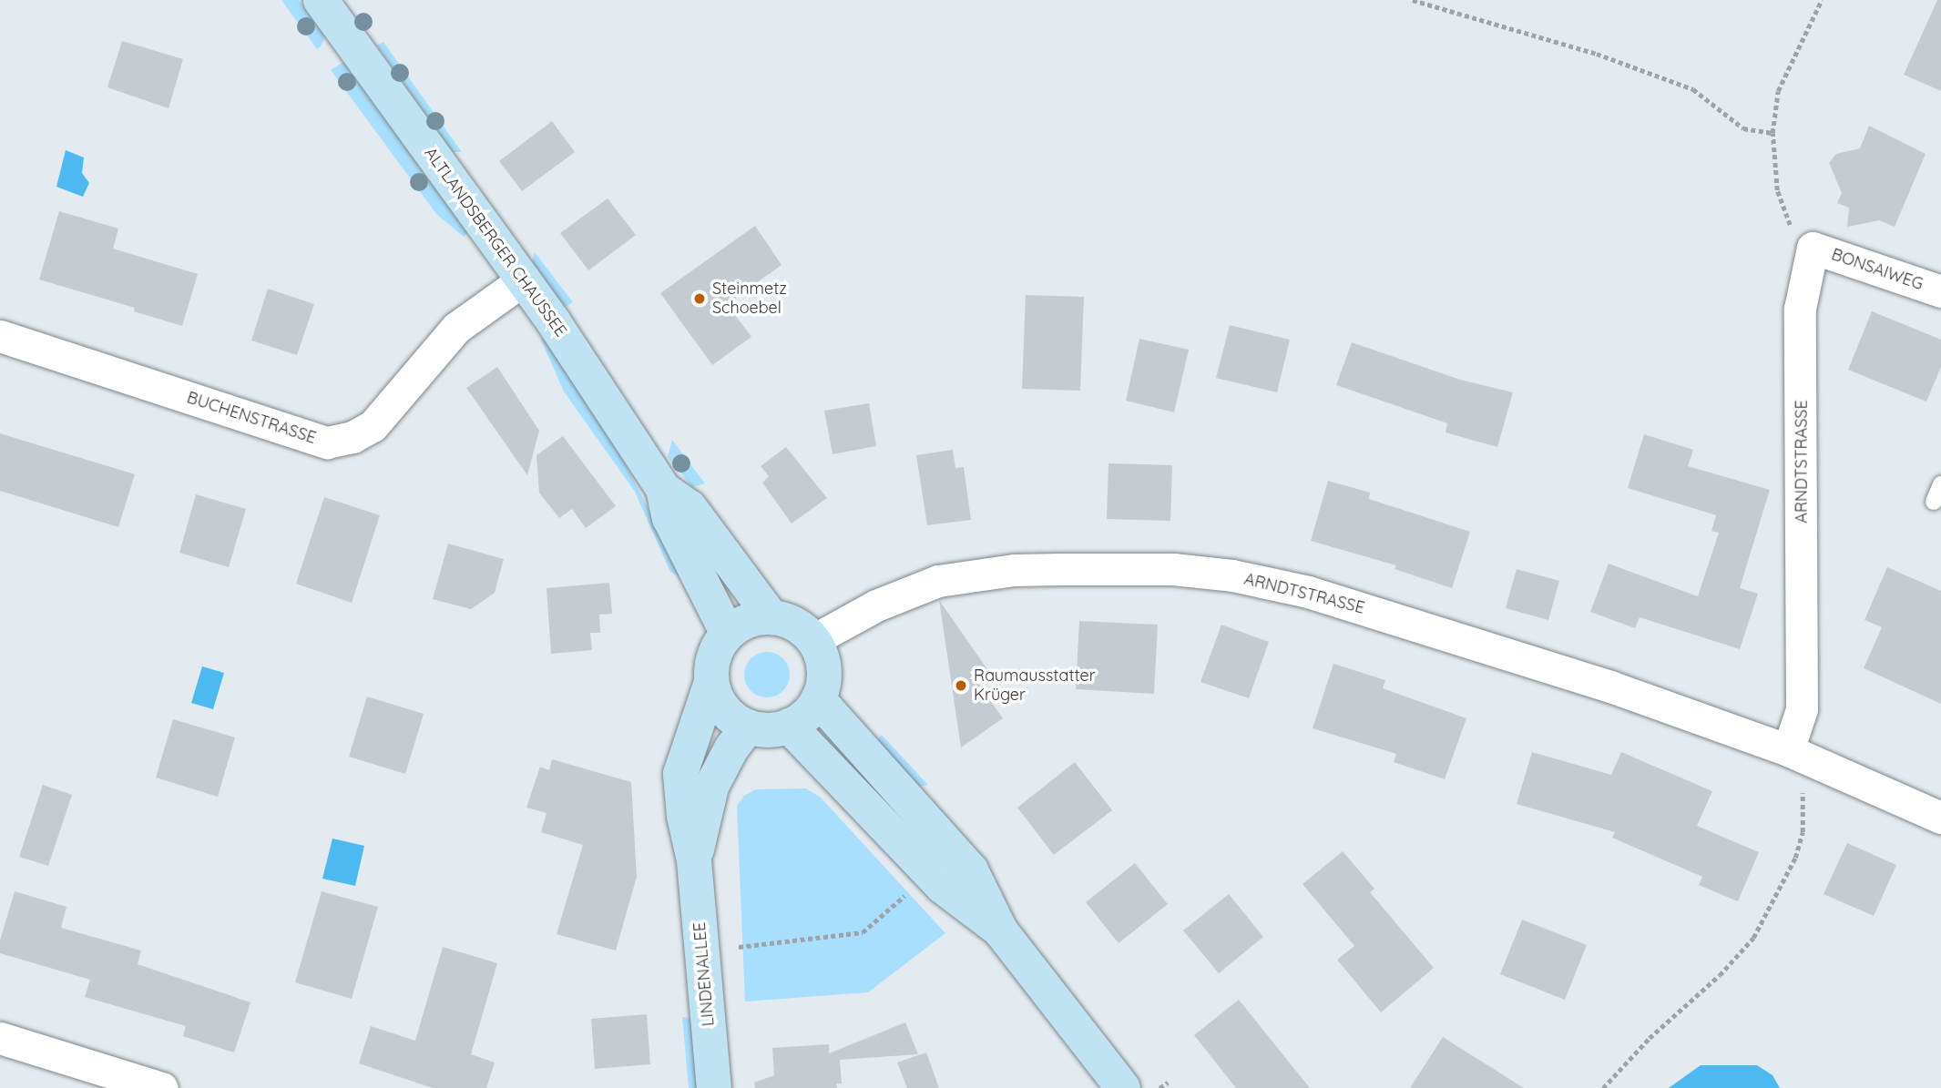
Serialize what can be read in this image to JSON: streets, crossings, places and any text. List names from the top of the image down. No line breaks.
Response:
{"streets":{"main road":["ALTLANDSBERGER CHAUSSEE","LINDENALLEE"],"street":["BONSAIWEG","BUCHENSTRASSE","ARNDTSTRASSE"]},"crossings":[["ALTLANDSBERGER CHAUSSEE","BUCHENSTRASSE"],["ALTLANDSBERGER CHAUSSEE","ARNDTSTRASSE"],["ALTLANDSBERGER CHAUSSEE","LINDENALLEE"],["BONSAIWEG","ARNDTSTRASSE"],["ARNDTSTRASSE","LINDENALLEE"]],"places":["Steinmetz Schoebel","Raumausstatter Krüger"]}
